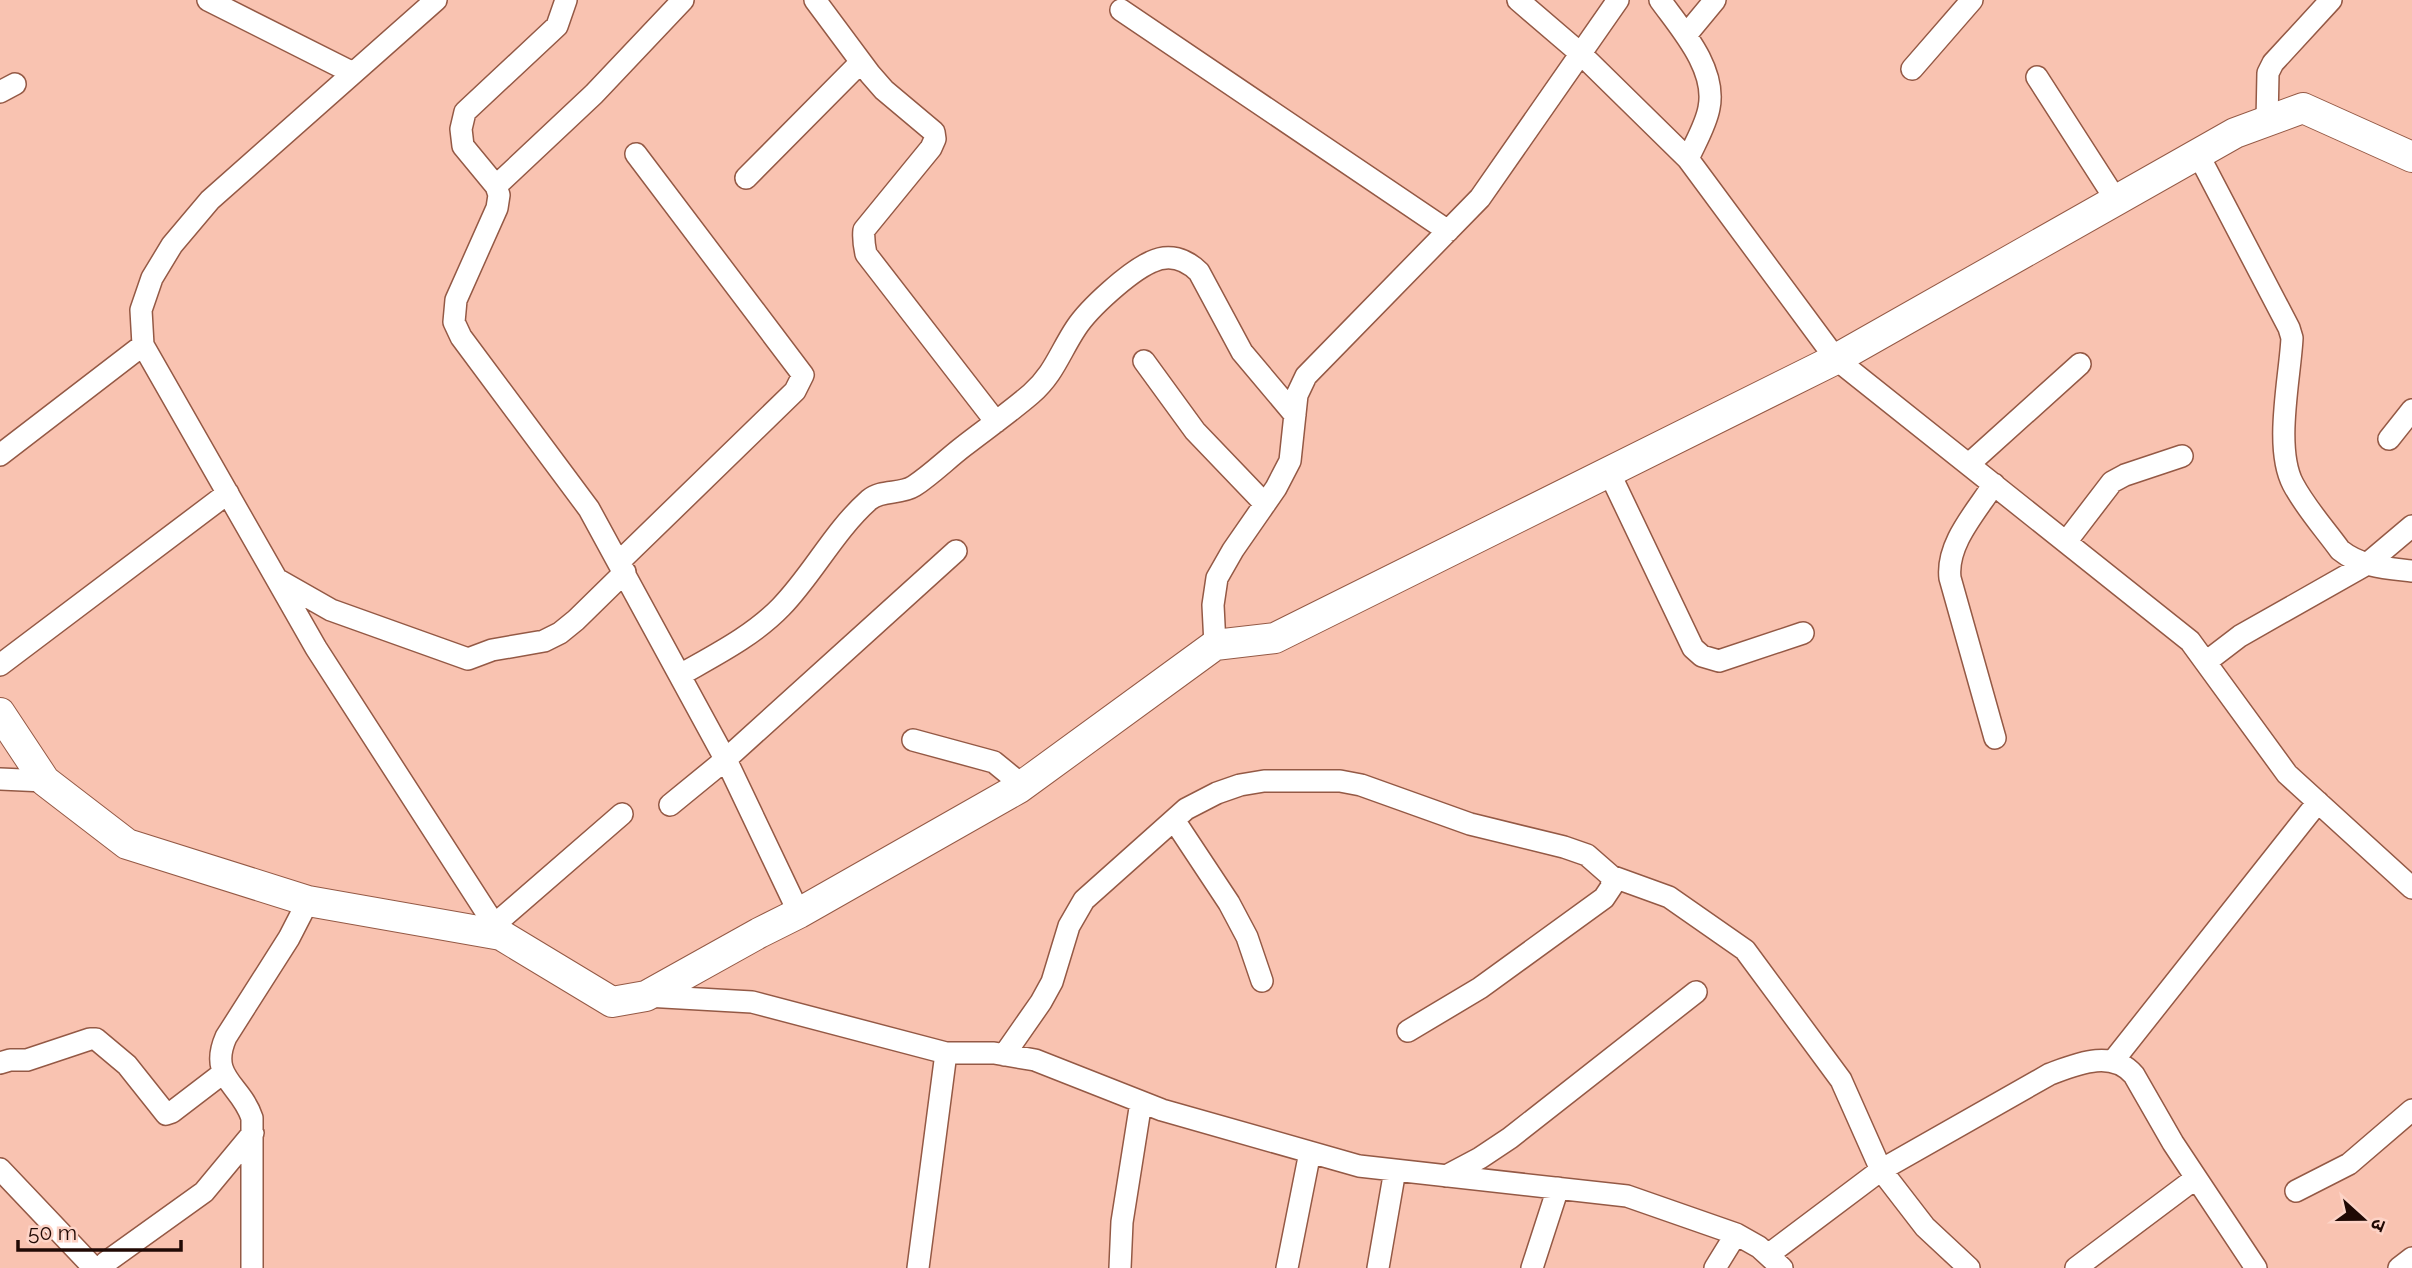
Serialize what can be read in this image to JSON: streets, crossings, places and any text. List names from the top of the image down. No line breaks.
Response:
{"scale_bar":"50 m","north":"right"}
